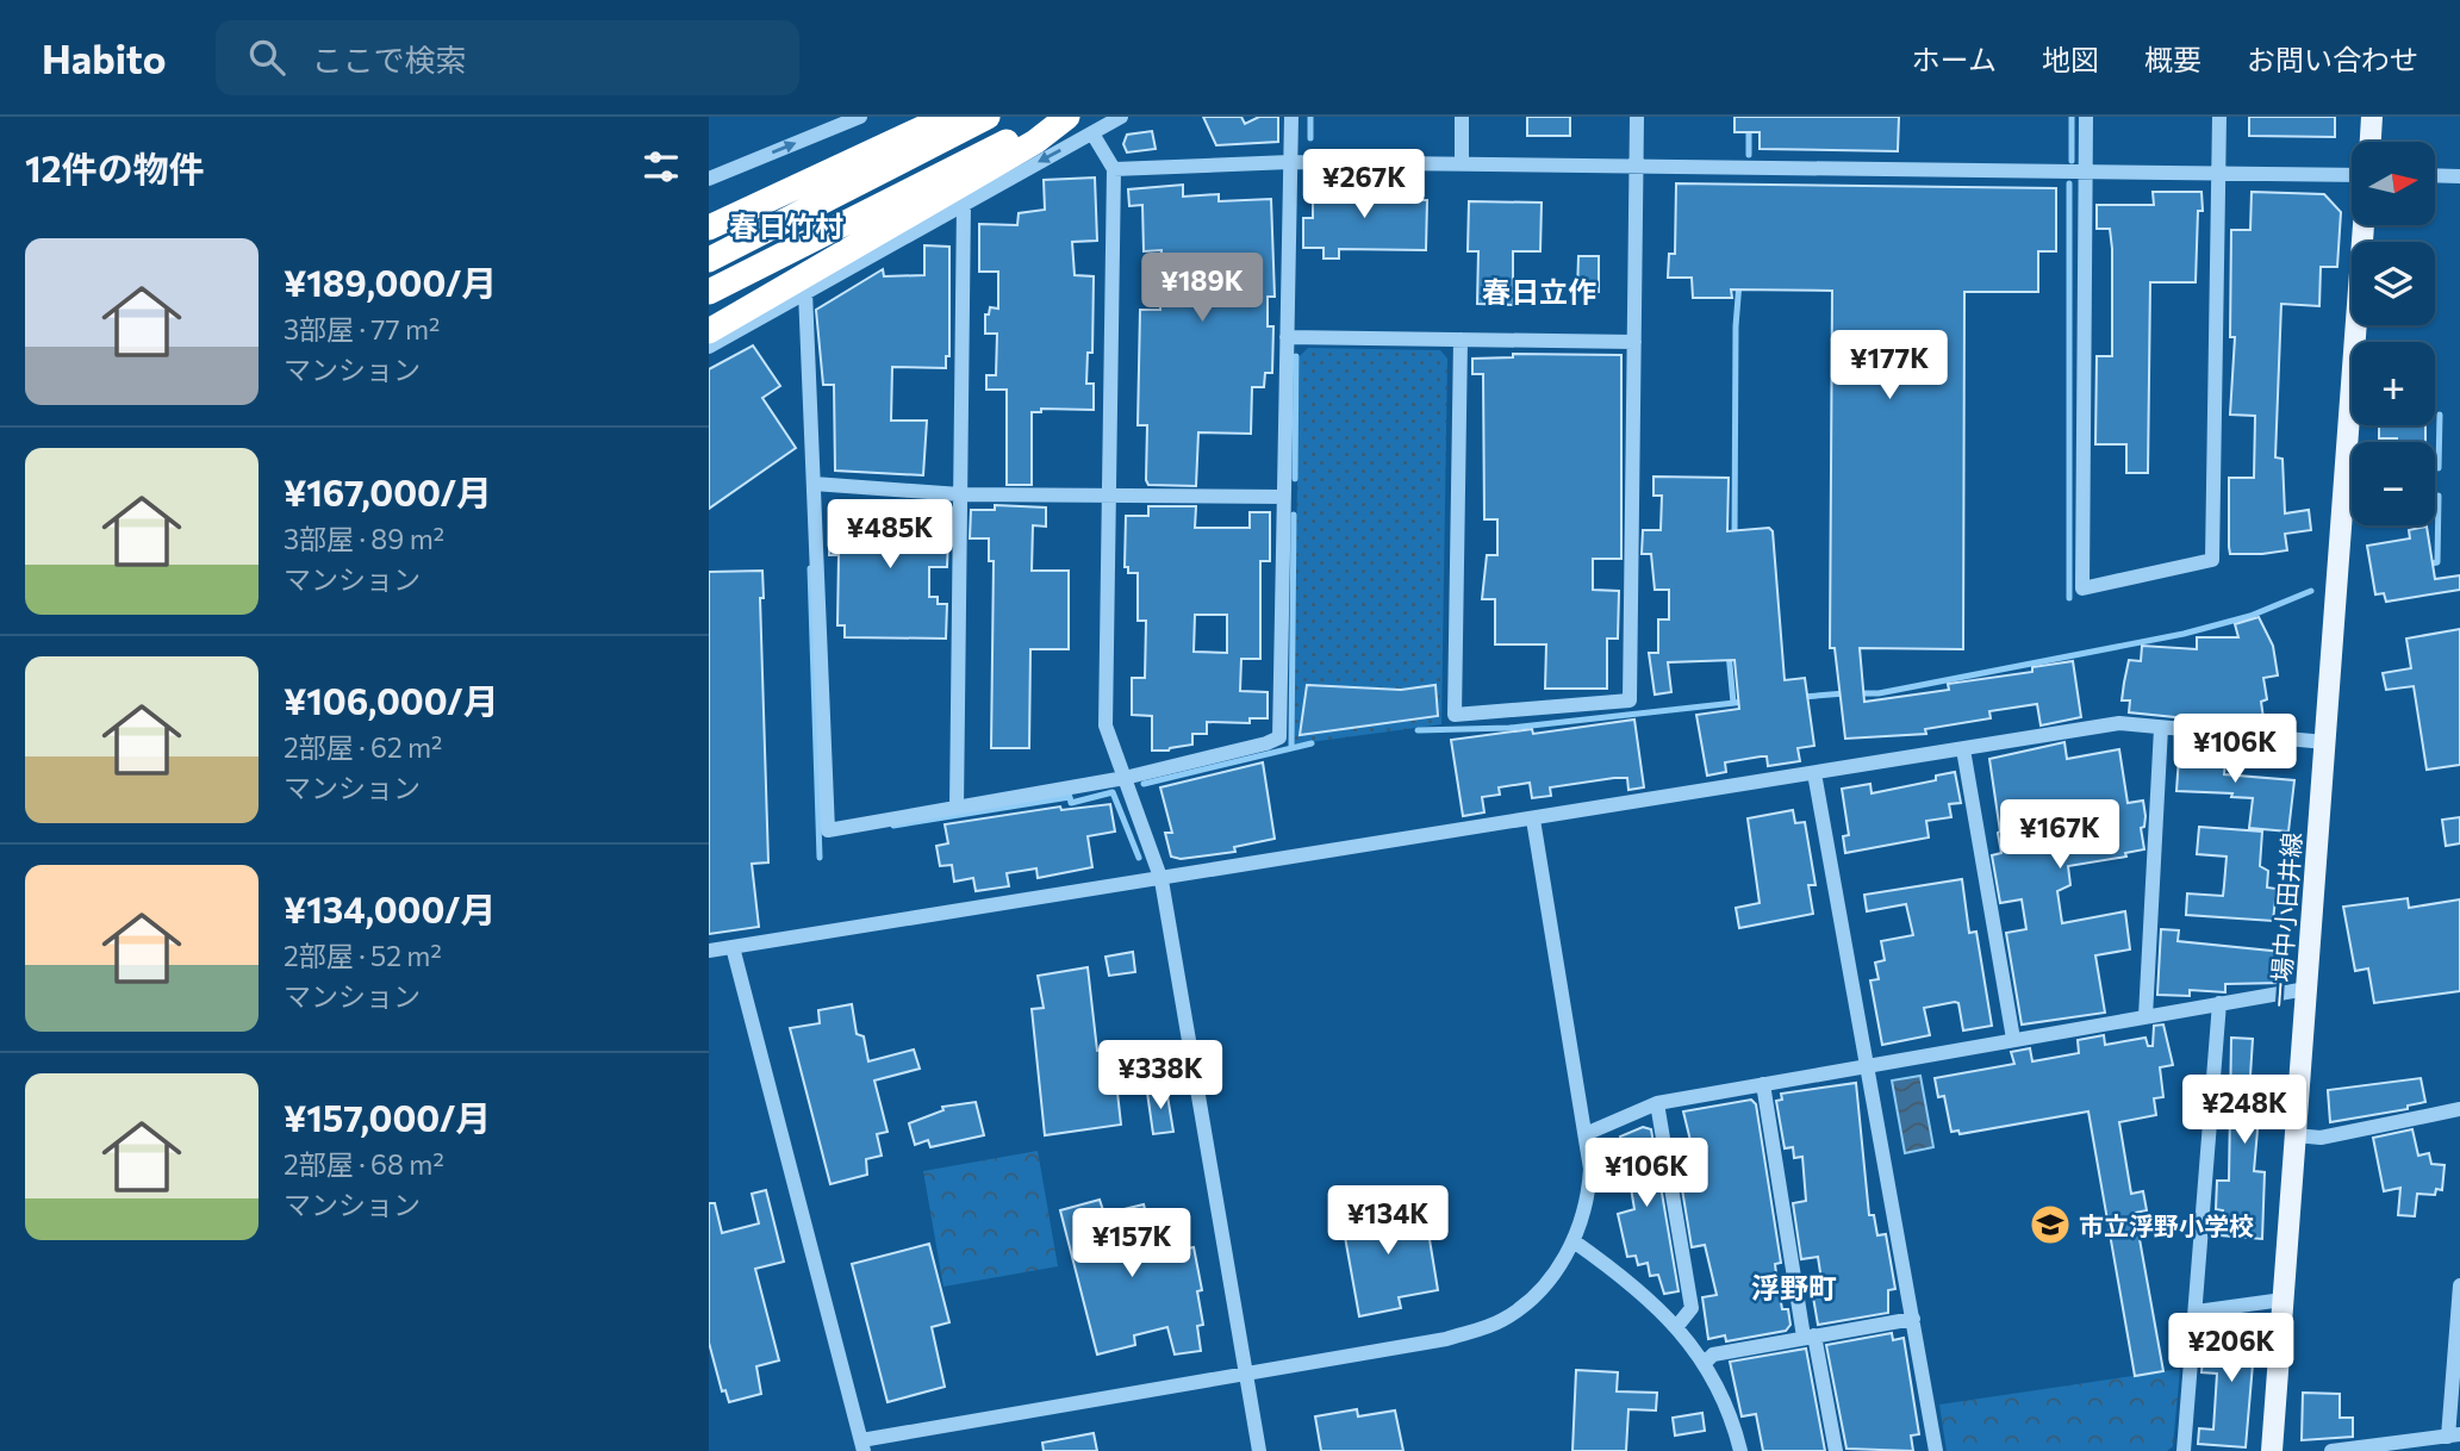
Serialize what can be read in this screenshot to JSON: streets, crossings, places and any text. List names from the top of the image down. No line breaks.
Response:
{"streets":{"main road":["一場中小田井線"]},"districts":["春日竹村","春日立作","浮野町"],"places":{"school or university":["市立浮野小学校"]},"north":"right","page":{"header":"Habito","search":"ここで検索","nav":["ホーム","地図","概要","お問い合わせ"],"heading":"12件の物件","map_buttons":["+","−"],"price":["¥267K","¥189K","¥177K","¥485K","¥106K","¥167K","¥338K","¥248K","¥106K","¥134K","¥157K","¥206K"],"list":[{"name":"¥189,000/月","note":"3部屋 · 77 m² · マンション"},{"name":"¥167,000/月","note":"3部屋 · 89 m² · マンション"},{"name":"¥106,000/月","note":"2部屋 · 62 m² · マンション"},{"name":"¥134,000/月","note":"2部屋 · 52 m² · マンション"},{"name":"¥157,000/月","note":"2部屋 · 68 m² · マンション"}]}}
